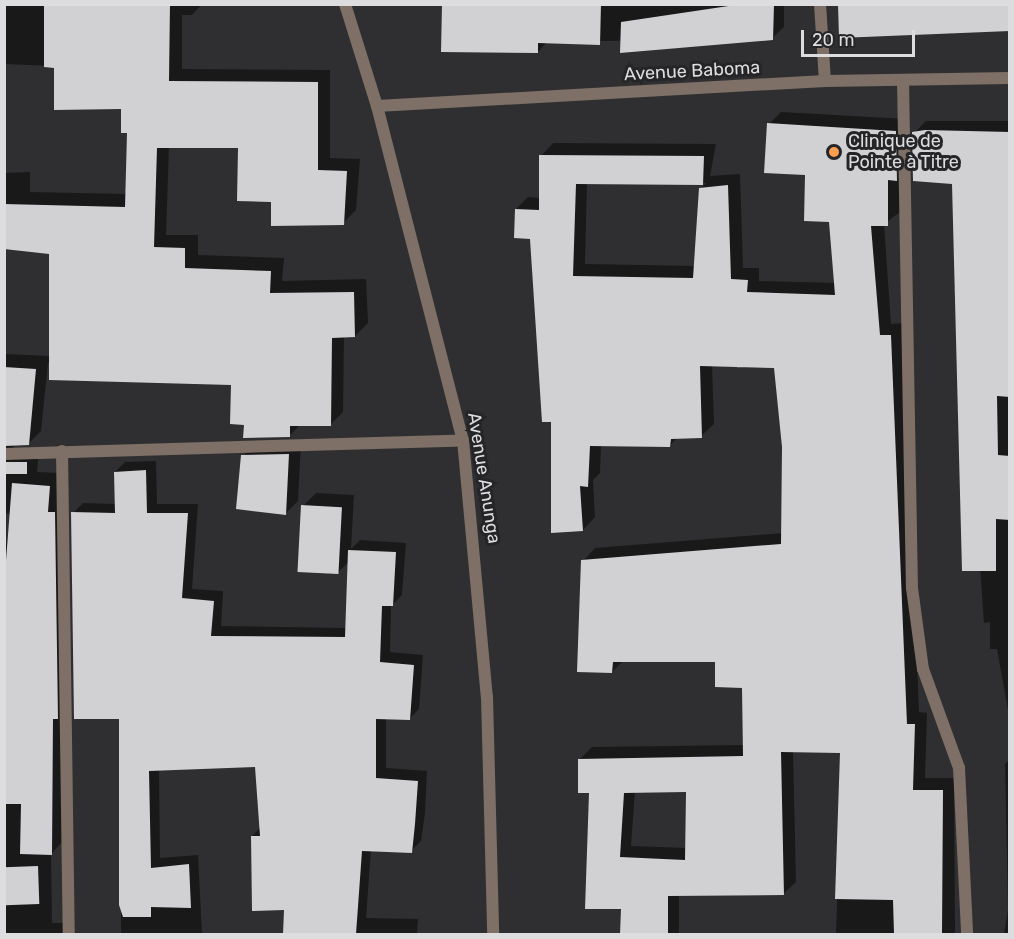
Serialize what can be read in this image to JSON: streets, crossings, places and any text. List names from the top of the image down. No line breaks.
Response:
{"streets":{"street":["Avenue Baboma","Avenue Anunga"]},"crossings":[["Avenue Baboma","Avenue Anunga"]],"places":["Clinique de Pointe à Titre"],"scale_bar":"20 m"}
